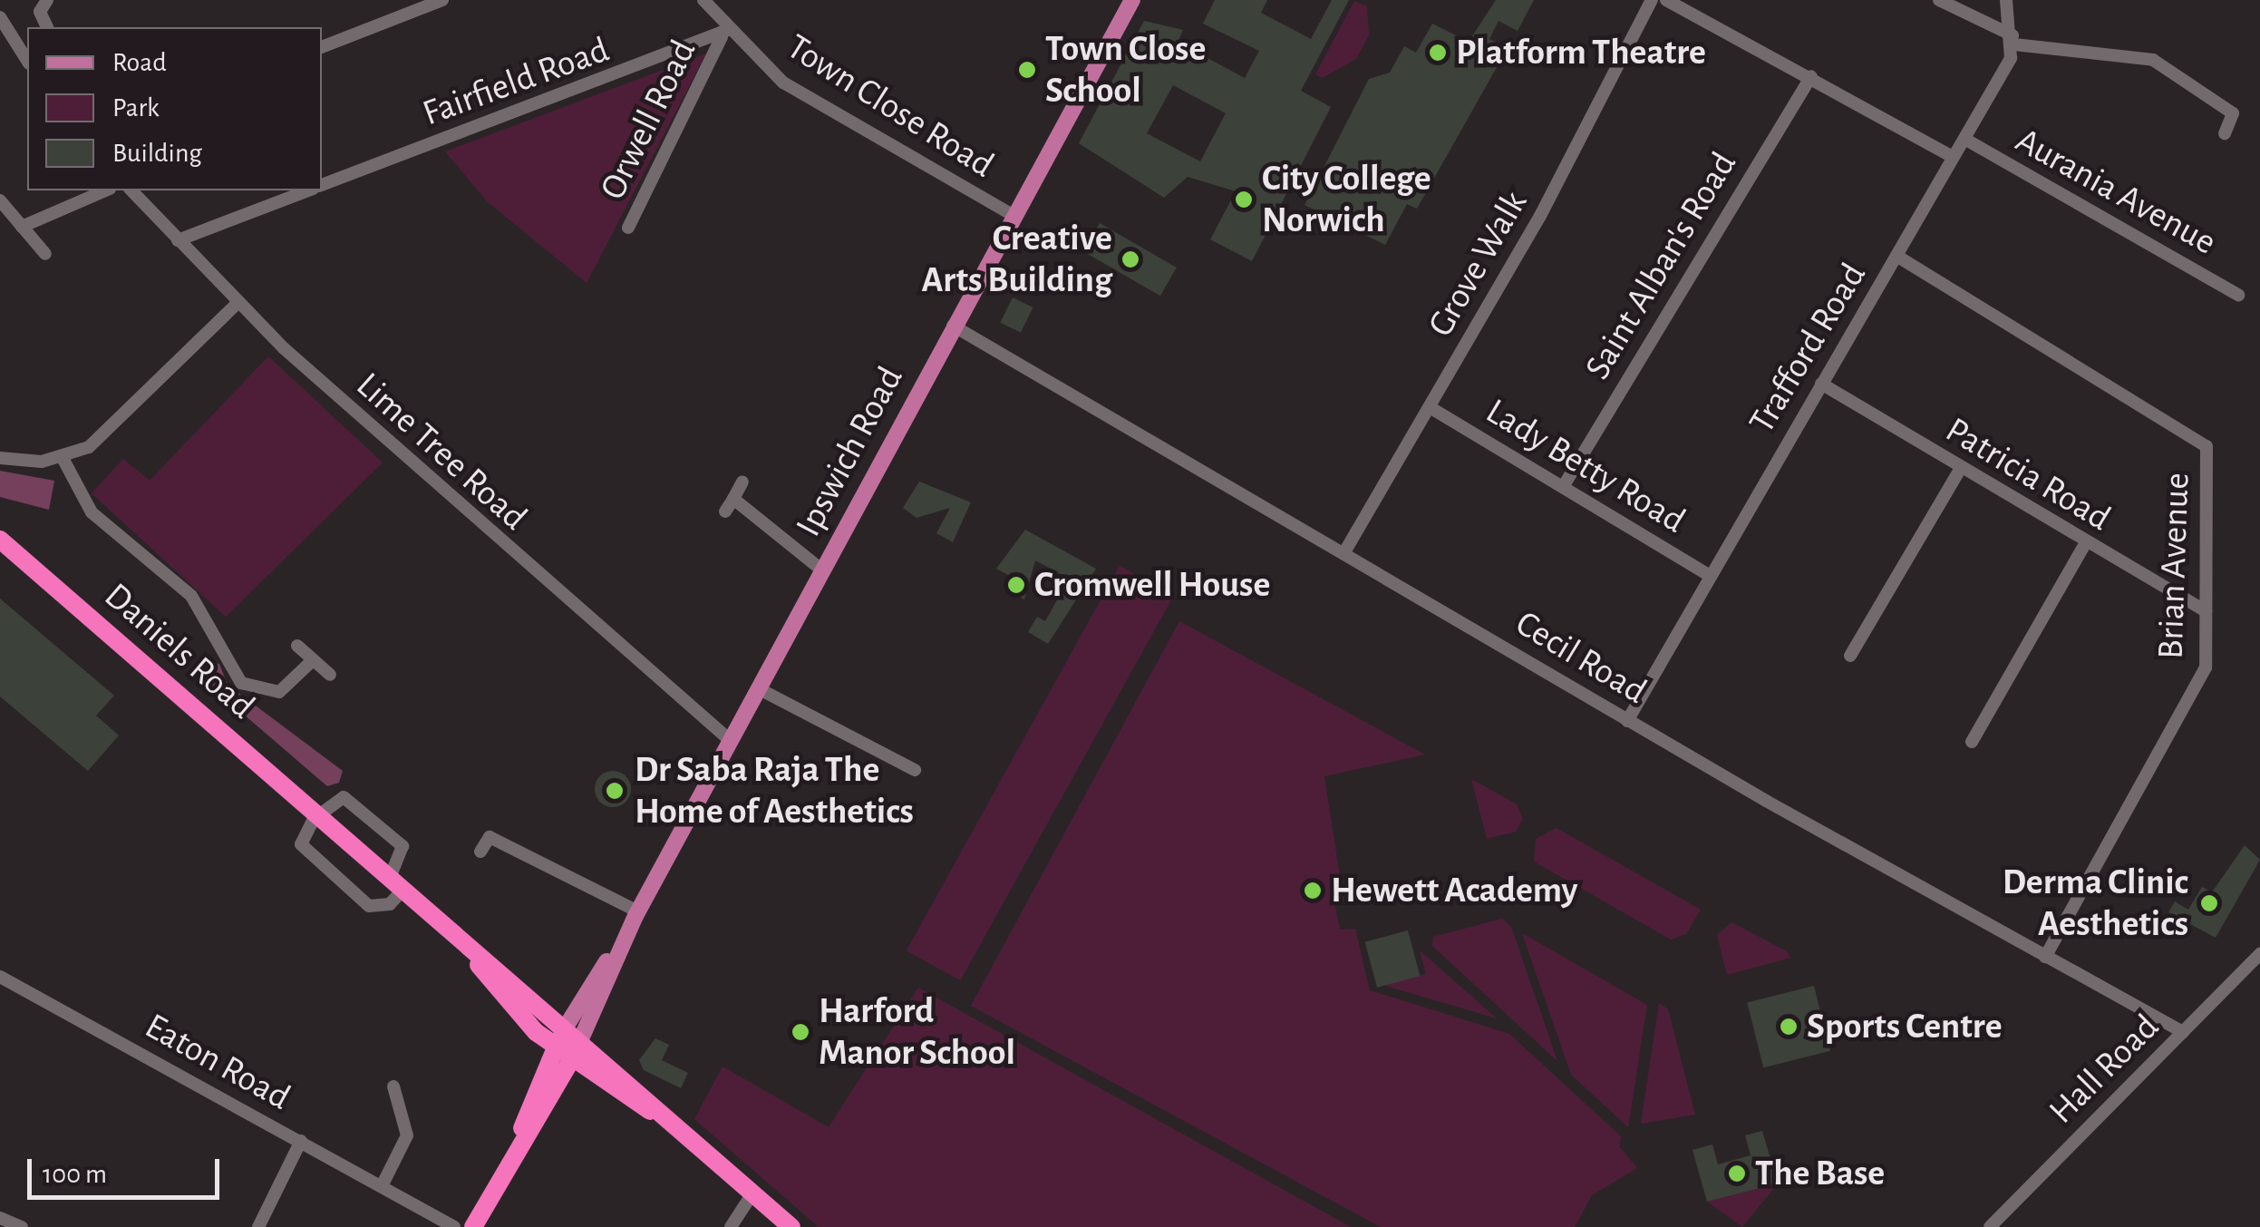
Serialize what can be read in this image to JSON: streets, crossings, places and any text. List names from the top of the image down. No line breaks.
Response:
{"streets":{"highway":["Ipswich Road","Daniels Road"],"street":["Fairfield Road","Town Close Road","Orwell Road","Aurania Avenue","Grove Walk","Saint Alban's Road","Trafford Road","Lime Tree Road","Lady Betty Road","Patricia Road","Brian Avenue","Cecil Road","Eaton Road","Hall Road"]},"crossings":[["Fairfield Road","Town Close Road"],["Fairfield Road","Orwell Road"],["Town Close Road","Orwell Road"],["Town Close Road","Ipswich Road"],["Aurania Avenue","Trafford Road"],["Grove Walk","Lady Betty Road"],["Grove Walk","Cecil Road"],["Saint Alban's Road","Lady Betty Road"],["Trafford Road","Lady Betty Road"],["Trafford Road","Patricia Road"],["Trafford Road","Brian Avenue"],["Trafford Road","Cecil Road"],["Lime Tree Road","Ipswich Road"],["Ipswich Road","Daniels Road"],["Ipswich Road","Cecil Road"],["Patricia Road","Brian Avenue"],["Brian Avenue","Cecil Road"],["Cecil Road","Hall Road"]],"places":["Platform Theatre","Town Close School","City College Norwich","Creative Arts Building","Cromwell House","Dr Saba Raja The Home of Aesthetics","Hewett Academy","Derma Clinic Aesthetics","Sports Centre","Harford Manor School","The Base"],"legend":["Road","Park","Building"],"scale_bar":"100 m"}
